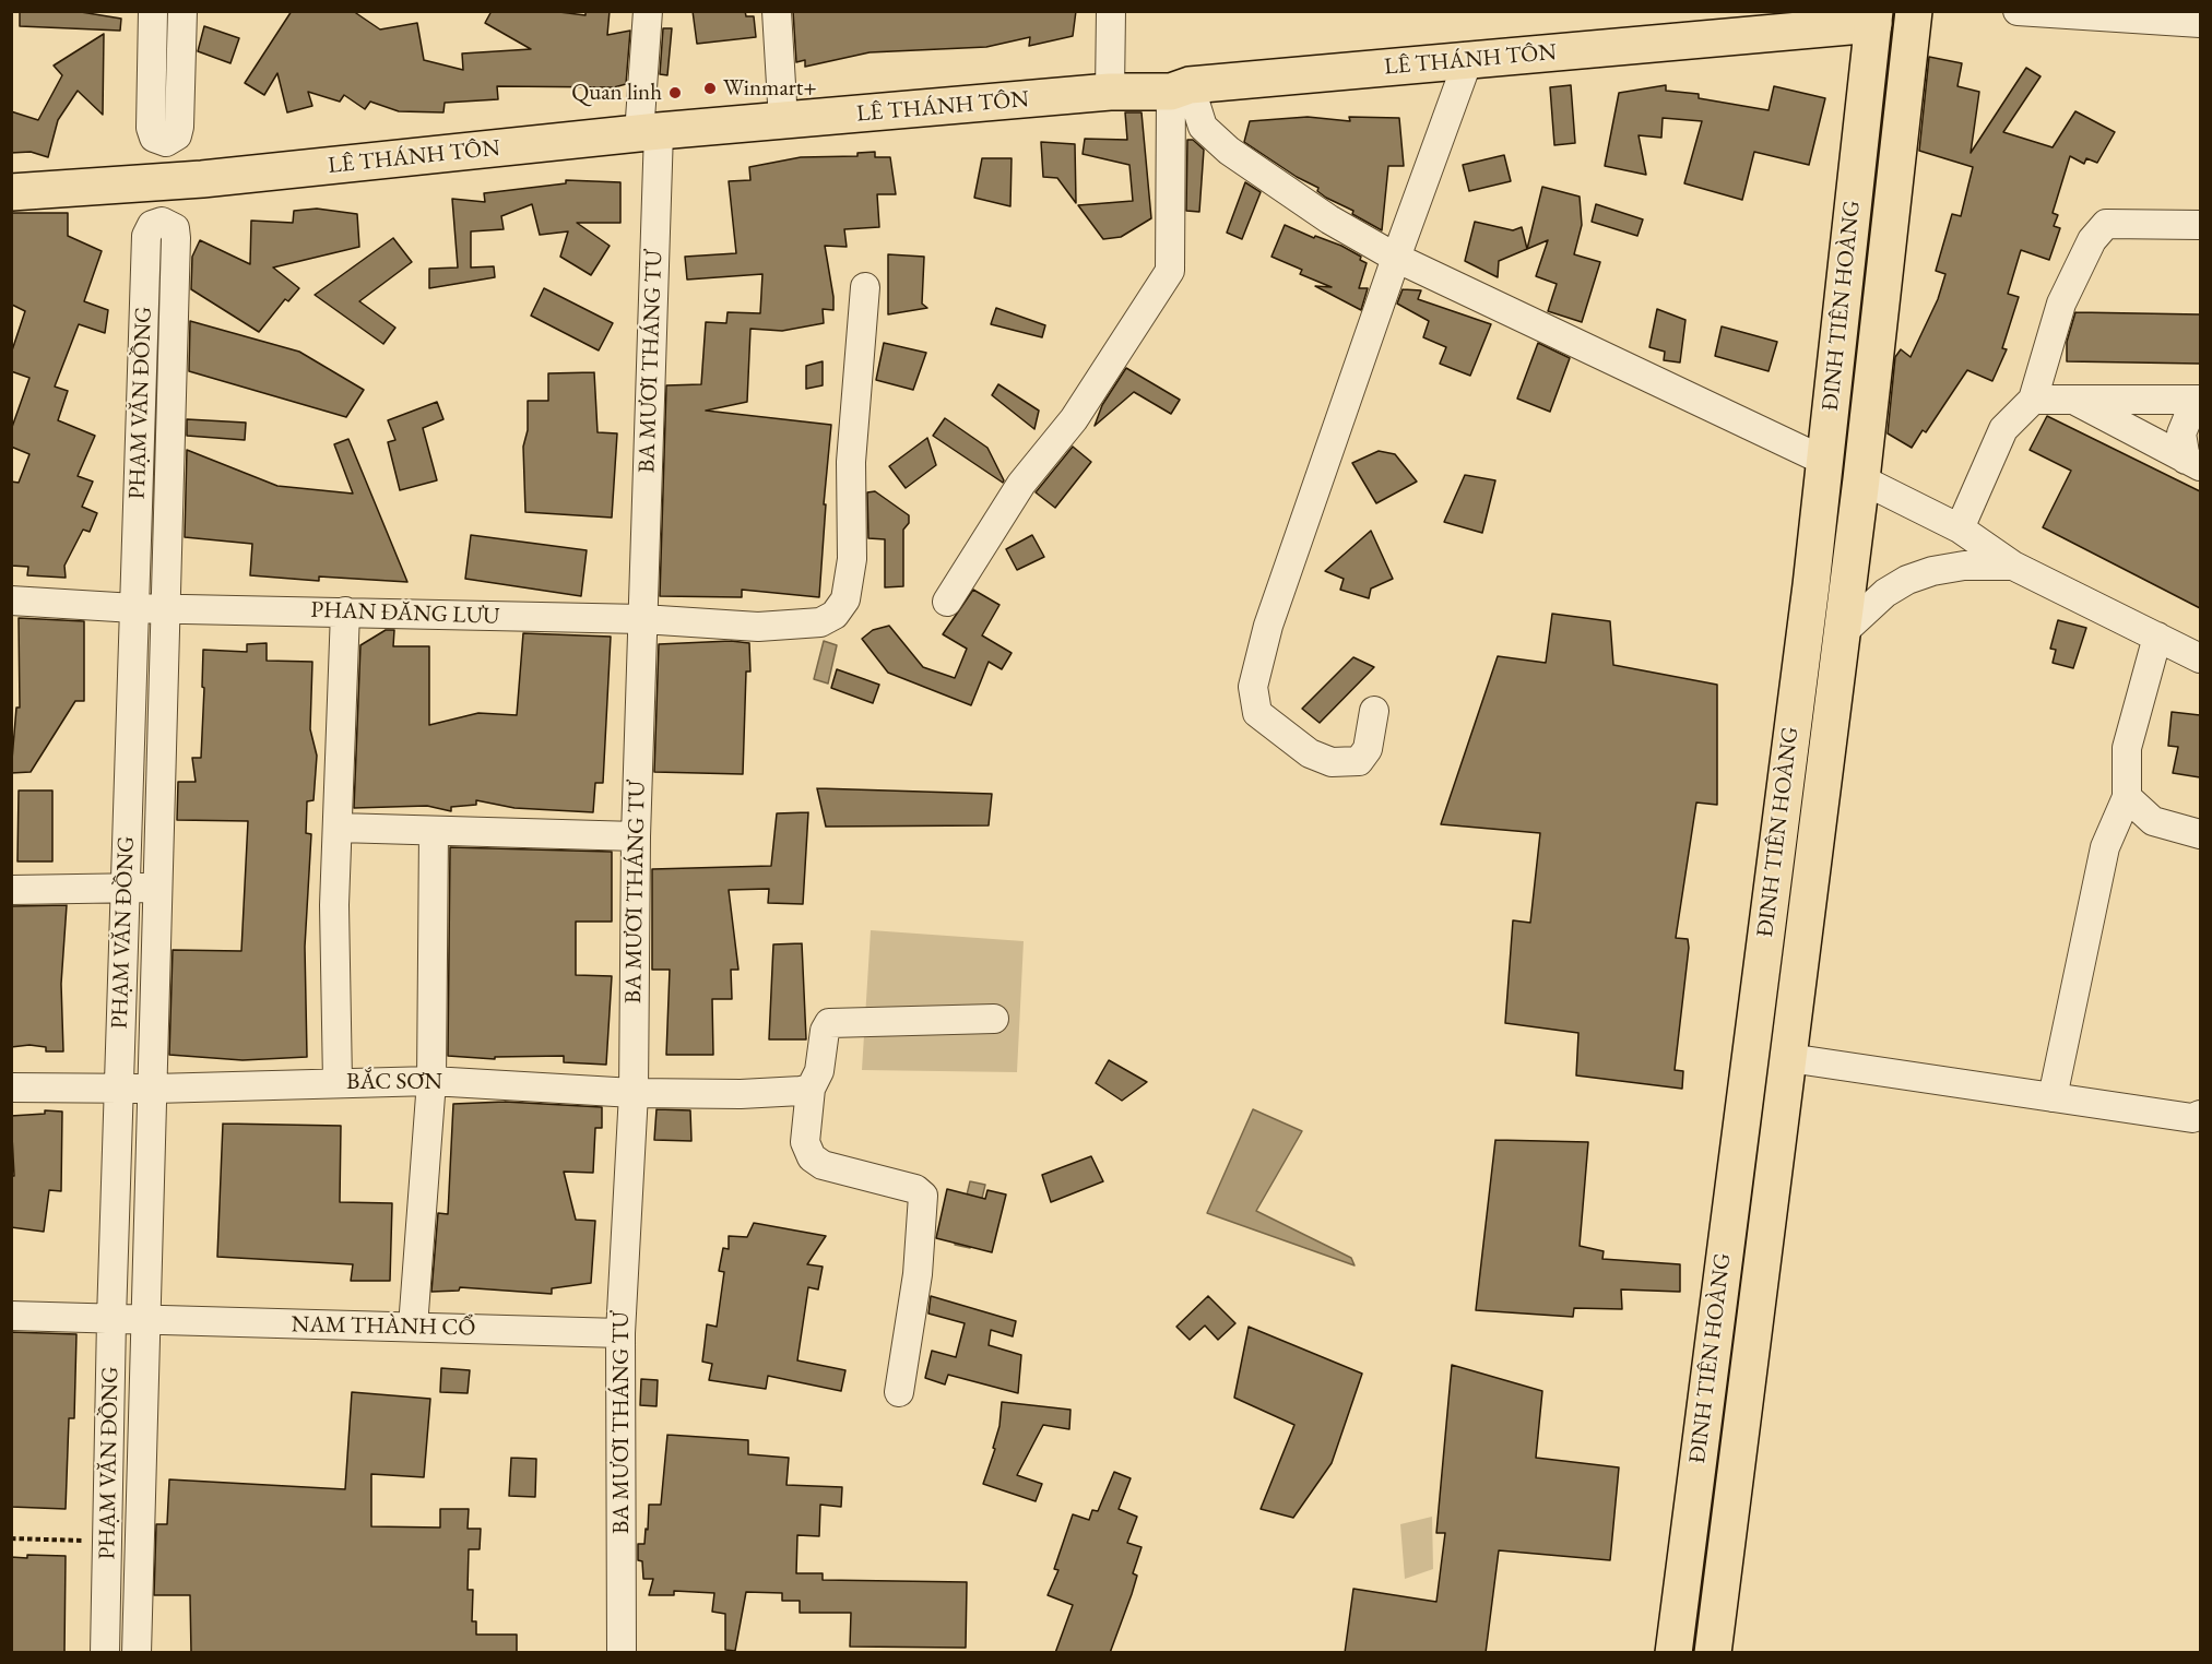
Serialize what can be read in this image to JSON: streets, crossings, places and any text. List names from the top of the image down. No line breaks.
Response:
{"streets":{"main road":["LÊ THÁNH TÔN","ĐINH TIÊN HOÀNG"],"street":["BA MƯƠI THÁNG TƯ","PHẠM VĂN ĐỒNG","PHAN ĐĂNG LƯU","BẮC SƠN","NAM THÀNH CỔ"]},"crossings":[["LÊ THÁNH TÔN","ĐINH TIÊN HOÀNG"],["LÊ THÁNH TÔN","BA MƯƠI THÁNG TƯ"],["LÊ THÁNH TÔN","PHẠM VĂN ĐỒNG"],["BA MƯƠI THÁNG TƯ","PHAN ĐĂNG LƯU"],["BA MƯƠI THÁNG TƯ","BẮC SƠN"],["BA MƯƠI THÁNG TƯ","NAM THÀNH CỔ"],["PHẠM VĂN ĐỒNG","PHAN ĐĂNG LƯU"],["PHẠM VĂN ĐỒNG","BẮC SƠN"],["PHẠM VĂN ĐỒNG","NAM THÀNH CỔ"]],"places":["Winmart+","Quan linh"]}
